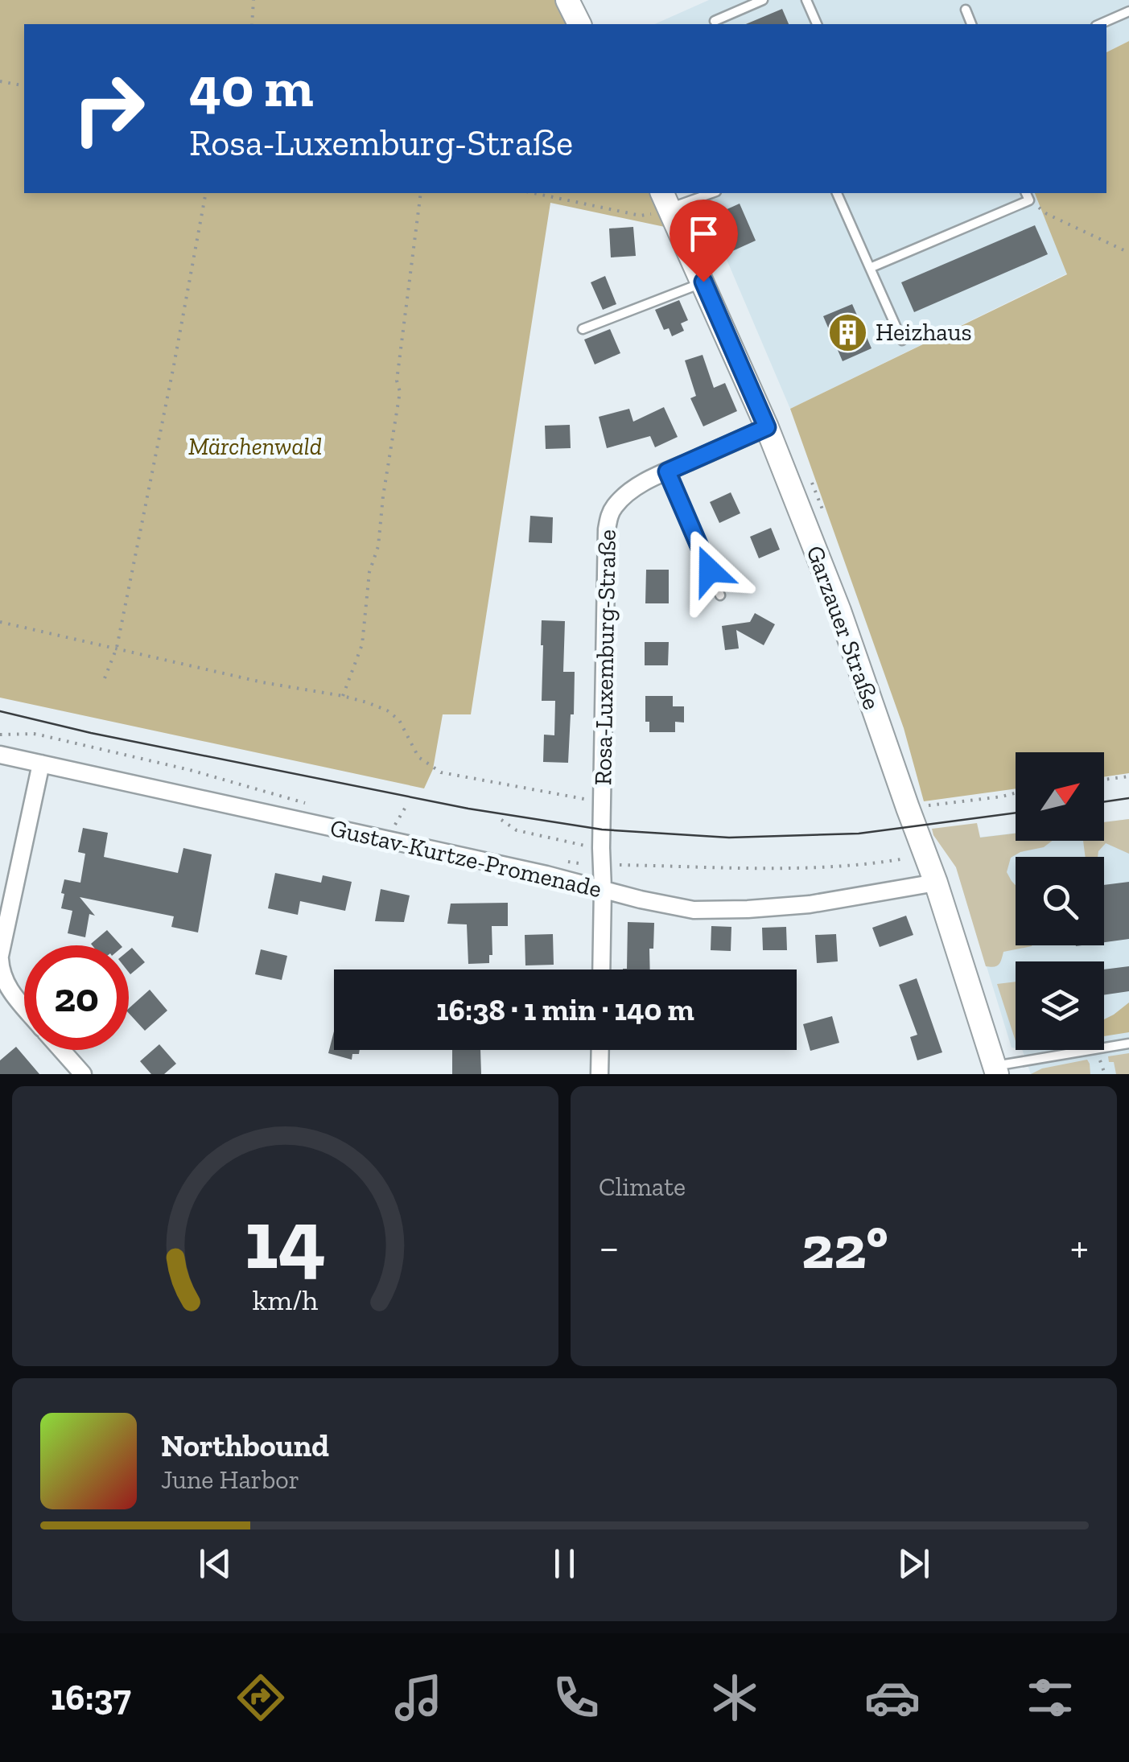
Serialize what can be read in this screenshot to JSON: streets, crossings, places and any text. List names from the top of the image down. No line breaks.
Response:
{"streets":{"street":["Garzauer Straße","Rosa-Luxemburg-Straße","Gustav-Kurtze-Promenade"]},"crossings":[["Garzauer Straße","Rosa-Luxemburg-Straße"],["Garzauer Straße","Gustav-Kurtze-Promenade"],["Rosa-Luxemburg-Straße","Gustav-Kurtze-Promenade"]],"parks":["Märchenwald"],"places":{"building":["Heizhaus"]},"north":"top right","page":{"turn":["40 m","Rosa-Luxemburg-Straße"],"limit":"20","trip":"16:38 · 1 min · 140 m","tile":"Climate","heat":["−","22°","+"],"song":["Northbound","June Harbor"],"tabs":"16:37","gauge":["14","km/h"]}}
